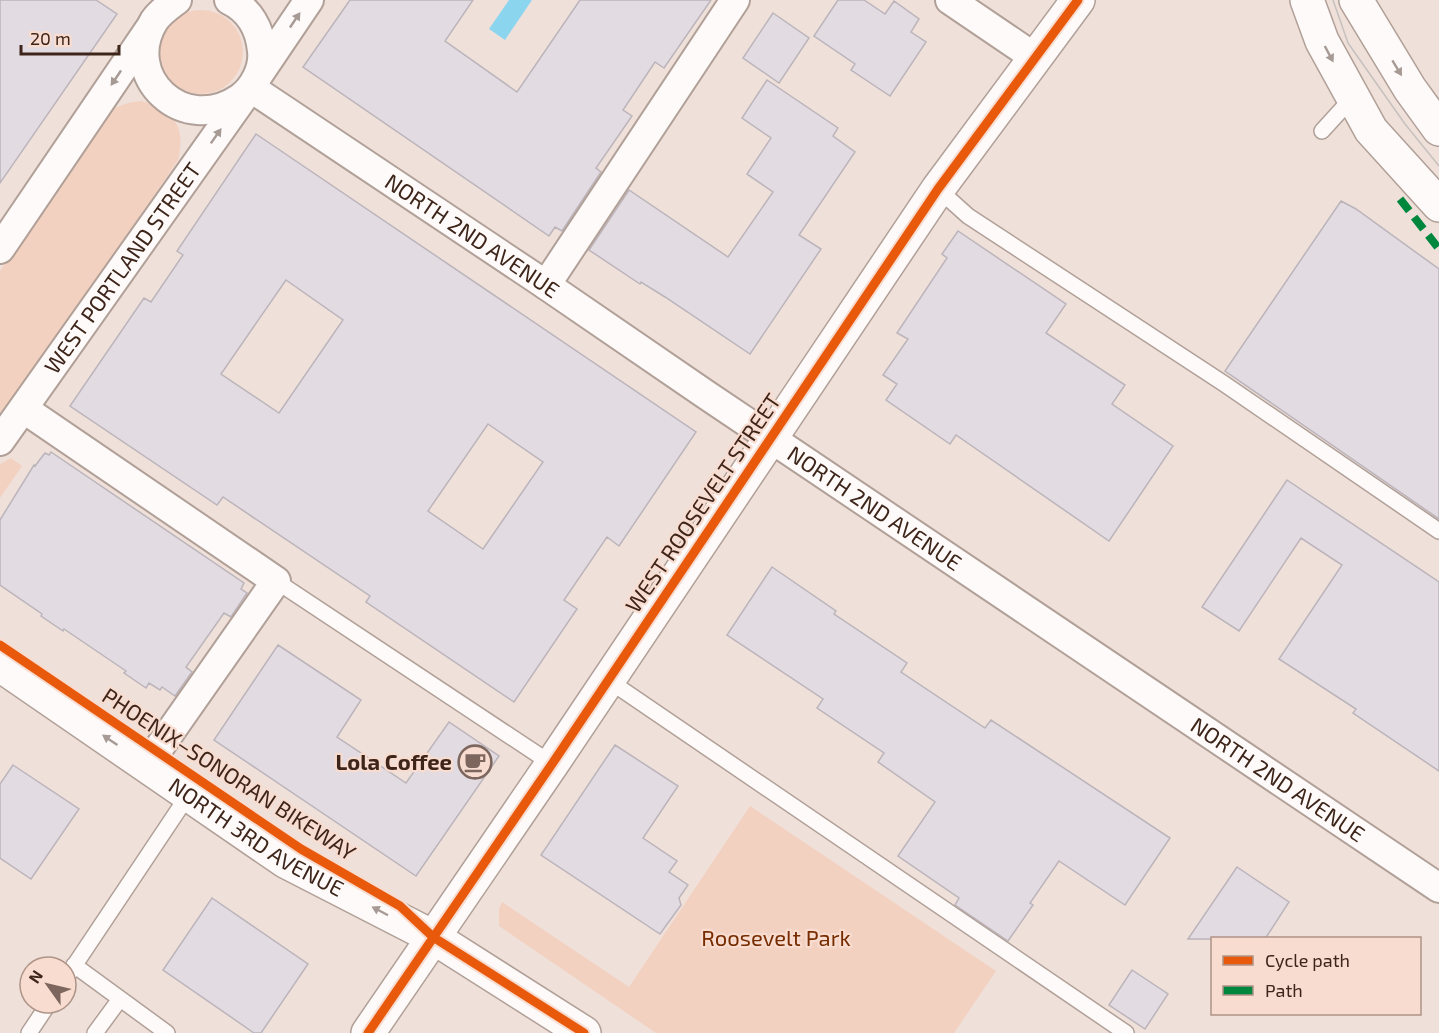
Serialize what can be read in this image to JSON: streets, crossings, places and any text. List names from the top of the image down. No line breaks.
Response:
{"streets":{"street":["NORTH 2ND AVENUE","WEST PORTLAND STREET","WEST ROOSEVELT STREET","NORTH 3RD AVENUE"],"cycle path":["PHOENIX–SONORAN BIKEWAY"]},"crossings":[["NORTH 2ND AVENUE","WEST PORTLAND STREET"],["NORTH 2ND AVENUE","WEST ROOSEVELT STREET"],["WEST ROOSEVELT STREET","NORTH 3RD AVENUE"]],"parks":["Roosevelt Park"],"places":{"cafe":["Lola Coffee"]},"legend":["Cycle path","Path"],"scale_bar":"20 m","north":"top left"}
